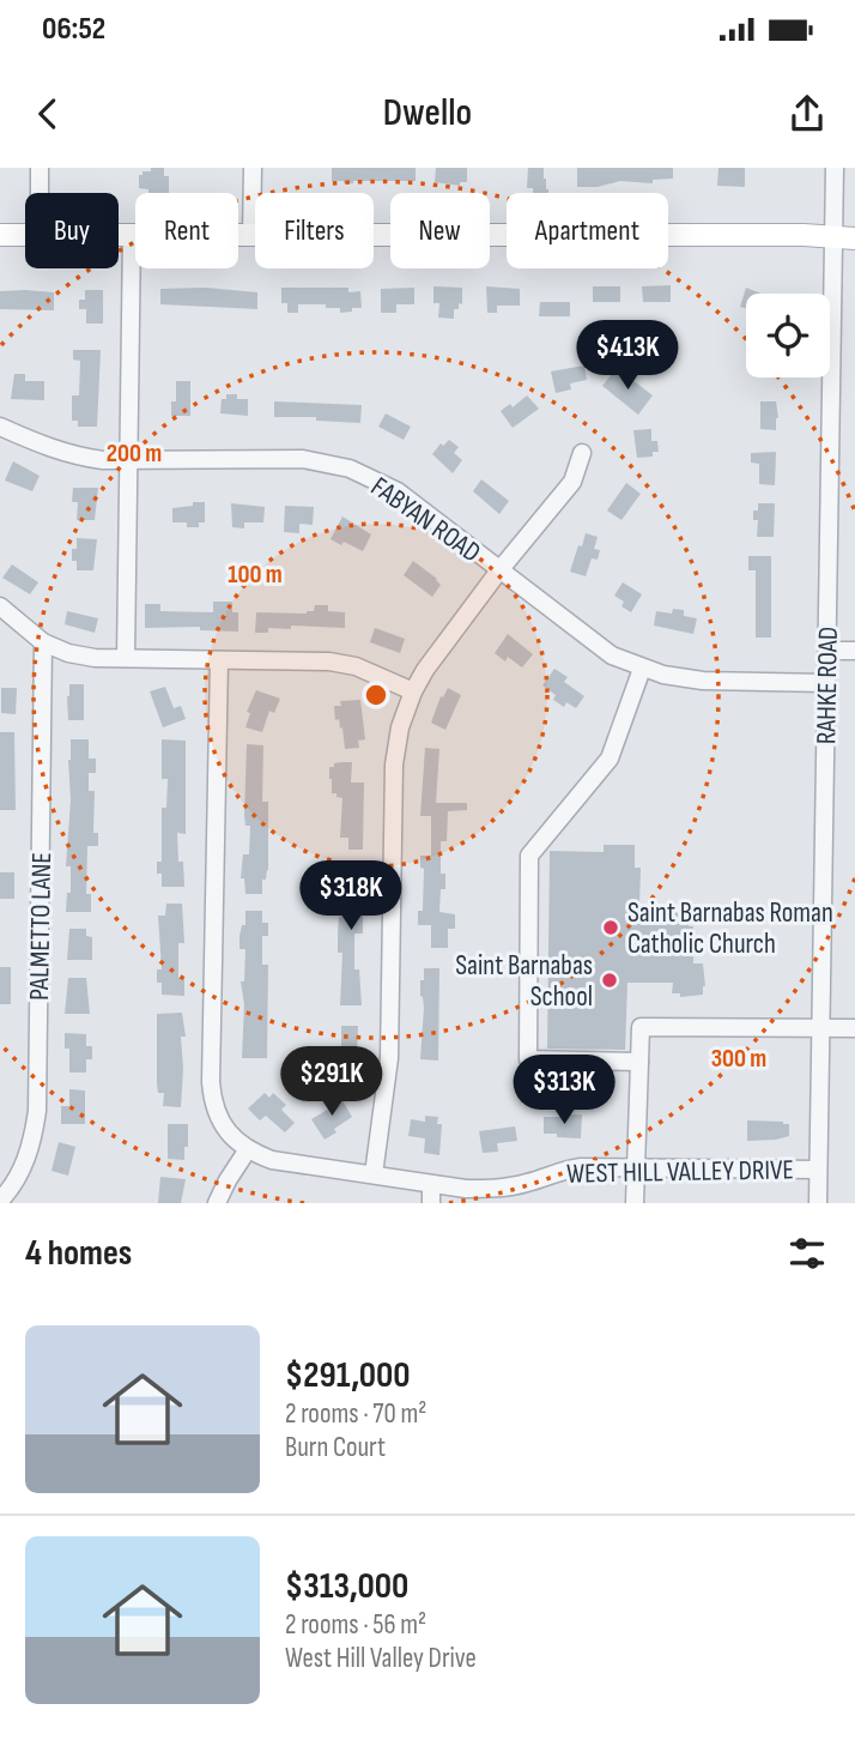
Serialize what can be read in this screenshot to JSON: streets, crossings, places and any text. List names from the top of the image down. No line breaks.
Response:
{"streets":{"street":["FABYAN ROAD","RAHKE ROAD","PALMETTO LANE","WEST HILL VALLEY DRIVE"]},"crossings":[["FABYAN ROAD","RAHKE ROAD"],["RAHKE ROAD","WEST HILL VALLEY DRIVE"]],"places":["Saint Barnabas Roman Catholic Church","Saint Barnabas School"],"page":{"status":"06:52","header":"Dwello","chip":["Buy","Rent","Filters","New","Apartment"],"price":["$413K","$318K","$291K","$313K"],"heading":"4 homes","list":[{"name":"$291,000","note":"2 rooms · 70 m² · Burn Court"},{"name":"$313,000","note":"2 rooms · 56 m² · West Hill Valley Drive"}]},"rings":["200 m","100 m","300 m"]}
